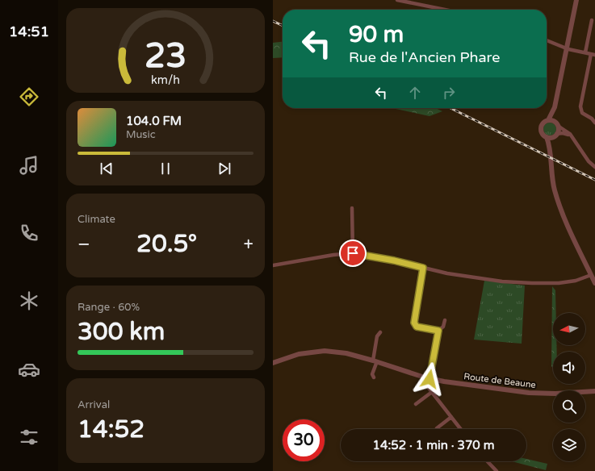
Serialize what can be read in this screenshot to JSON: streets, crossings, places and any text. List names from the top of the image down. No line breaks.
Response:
{"streets":{"street":["Route de Beaune"]},"north":"left","page":{"tabs":"14:51","turn":["90 m","Rue de l'Ancien Phare"],"song":["104.0 FM","Music"],"tile":["Climate",["Range · 60%","300 km"],["Arrival","14:52"]],"heat":["−","20.5°","+"],"limit":"30","trip":"14:52 · 1 min · 370 m","gauge":["23","km/h"]}}
